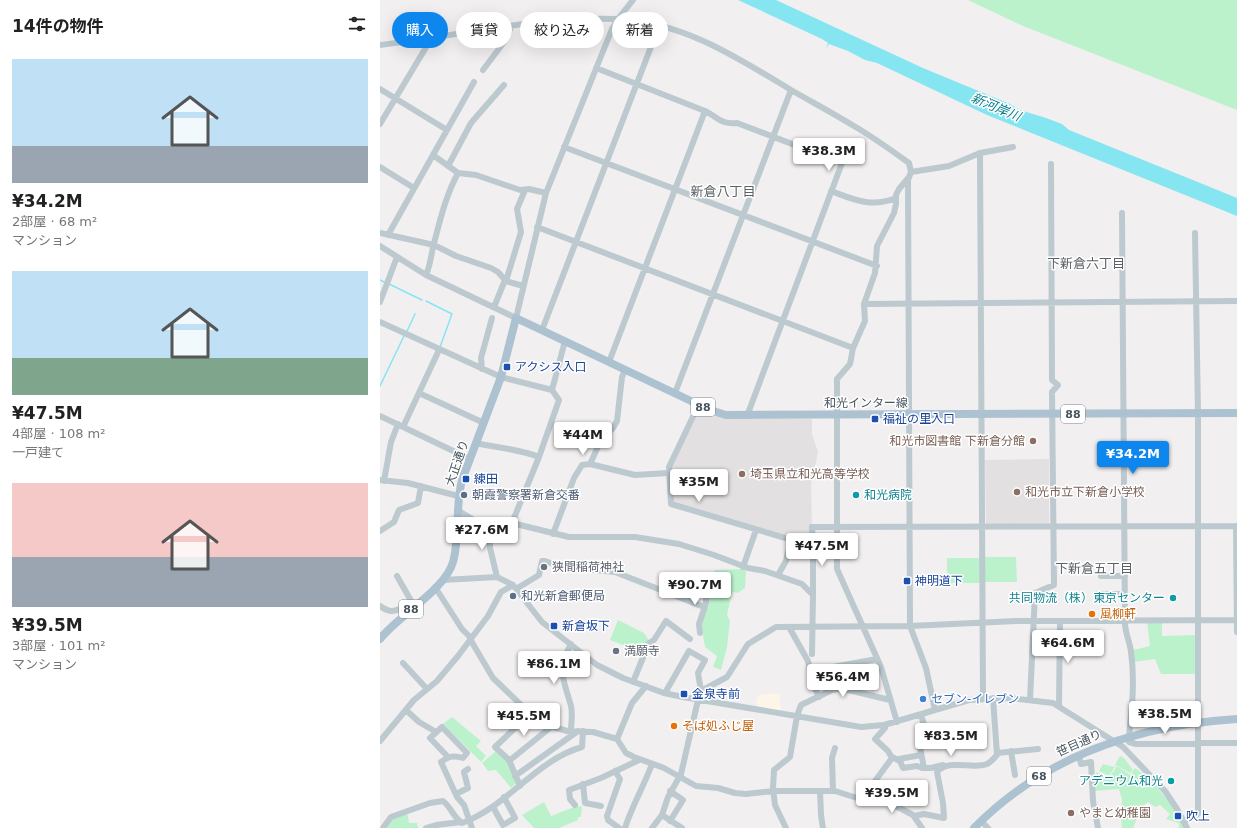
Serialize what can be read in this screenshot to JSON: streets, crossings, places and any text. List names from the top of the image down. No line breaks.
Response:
{"streets":{"main road":["和光インター線","88","大正通り","笹目通り","68"]},"crossings":[["和光インター線","大正通り"]],"districts":["新倉八丁目","下新倉六丁目","下新倉五丁目"],"water":["新河岸川"],"places":{"transit":["アクシス入口","福祉の里入口","練田","神明道下","新倉坂下","金泉寺前","吹上"],"other":["和光市図書館 下新倉分館","埼玉県立和光高等学校","和光市立下新倉小学校","朝霞警察署新倉交番","和光病院","狭間稲荷神社","和光新倉郵便局","共同物流（株）東京センター","風柳軒","満願寺","セブン-イレブン","そば処ふじ屋","アデニウム和光","やまと幼稚園"]},"page":{"heading":"14件の物件","chip":["購入","賃貸","絞り込み","新着"],"list":[{"name":"¥34.2M","note":"2部屋 · 68 m² · マンション"},{"name":"¥47.5M","note":"4部屋 · 108 m² · 一戸建て"},{"name":"¥39.5M","note":"3部屋 · 101 m² · マンション"}],"price":["¥38.3M","¥44M","¥34.2M","¥35M","¥27.6M","¥47.5M","¥90.7M","¥64.6M","¥86.1M","¥56.4M","¥38.5M","¥45.5M","¥83.5M","¥39.5M"]}}
